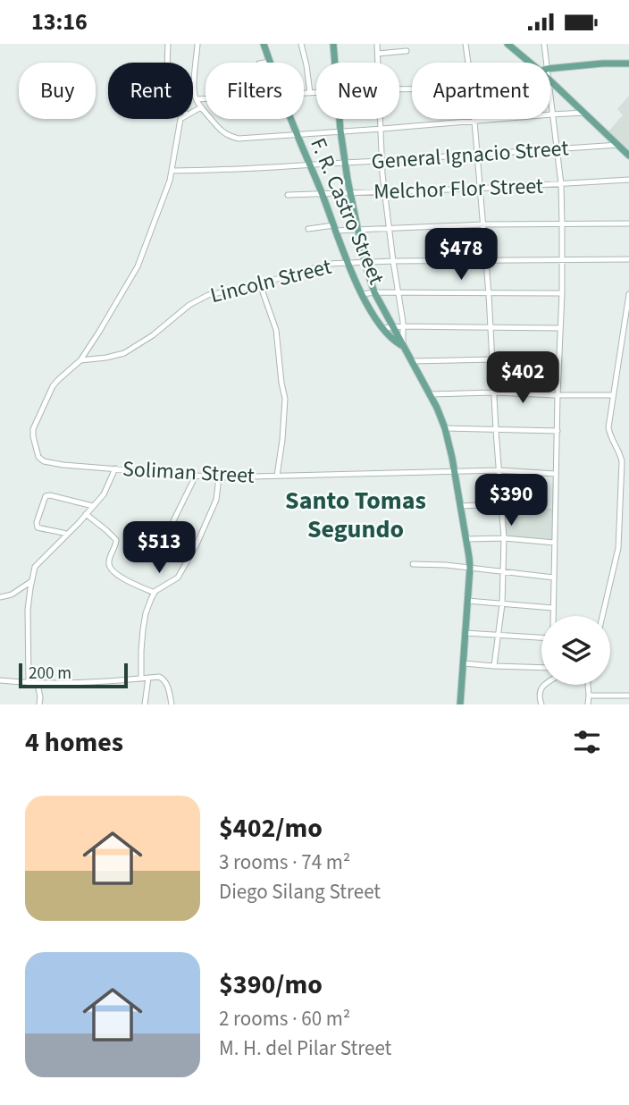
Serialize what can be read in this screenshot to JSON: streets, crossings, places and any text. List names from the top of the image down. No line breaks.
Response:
{"streets":{"main road":["F. R. Castro Street"],"street":["General Ignacio Street","Melchor Flor Street","Lincoln Street","Soliman Street"]},"crossings":[["General Ignacio Street","F. R. Castro Street"],["Melchor Flor Street","F. R. Castro Street"],["F. R. Castro Street","Lincoln Street"],["Lincoln Street","Soliman Street"]],"districts":["Santo Tomas Segundo"],"scale_bar":"200 m","page":{"status":"13:16","chip":["Buy","Rent","Filters","New","Apartment"],"price":["$478","$402","$390","$513"],"scale":"200 m","heading":"4 homes","list":[{"name":"$402/mo","note":"3 rooms · 74 m² · Diego Silang Street"},{"name":"$390/mo","note":"2 rooms · 60 m² · M. H. del Pilar Street"}]}}
